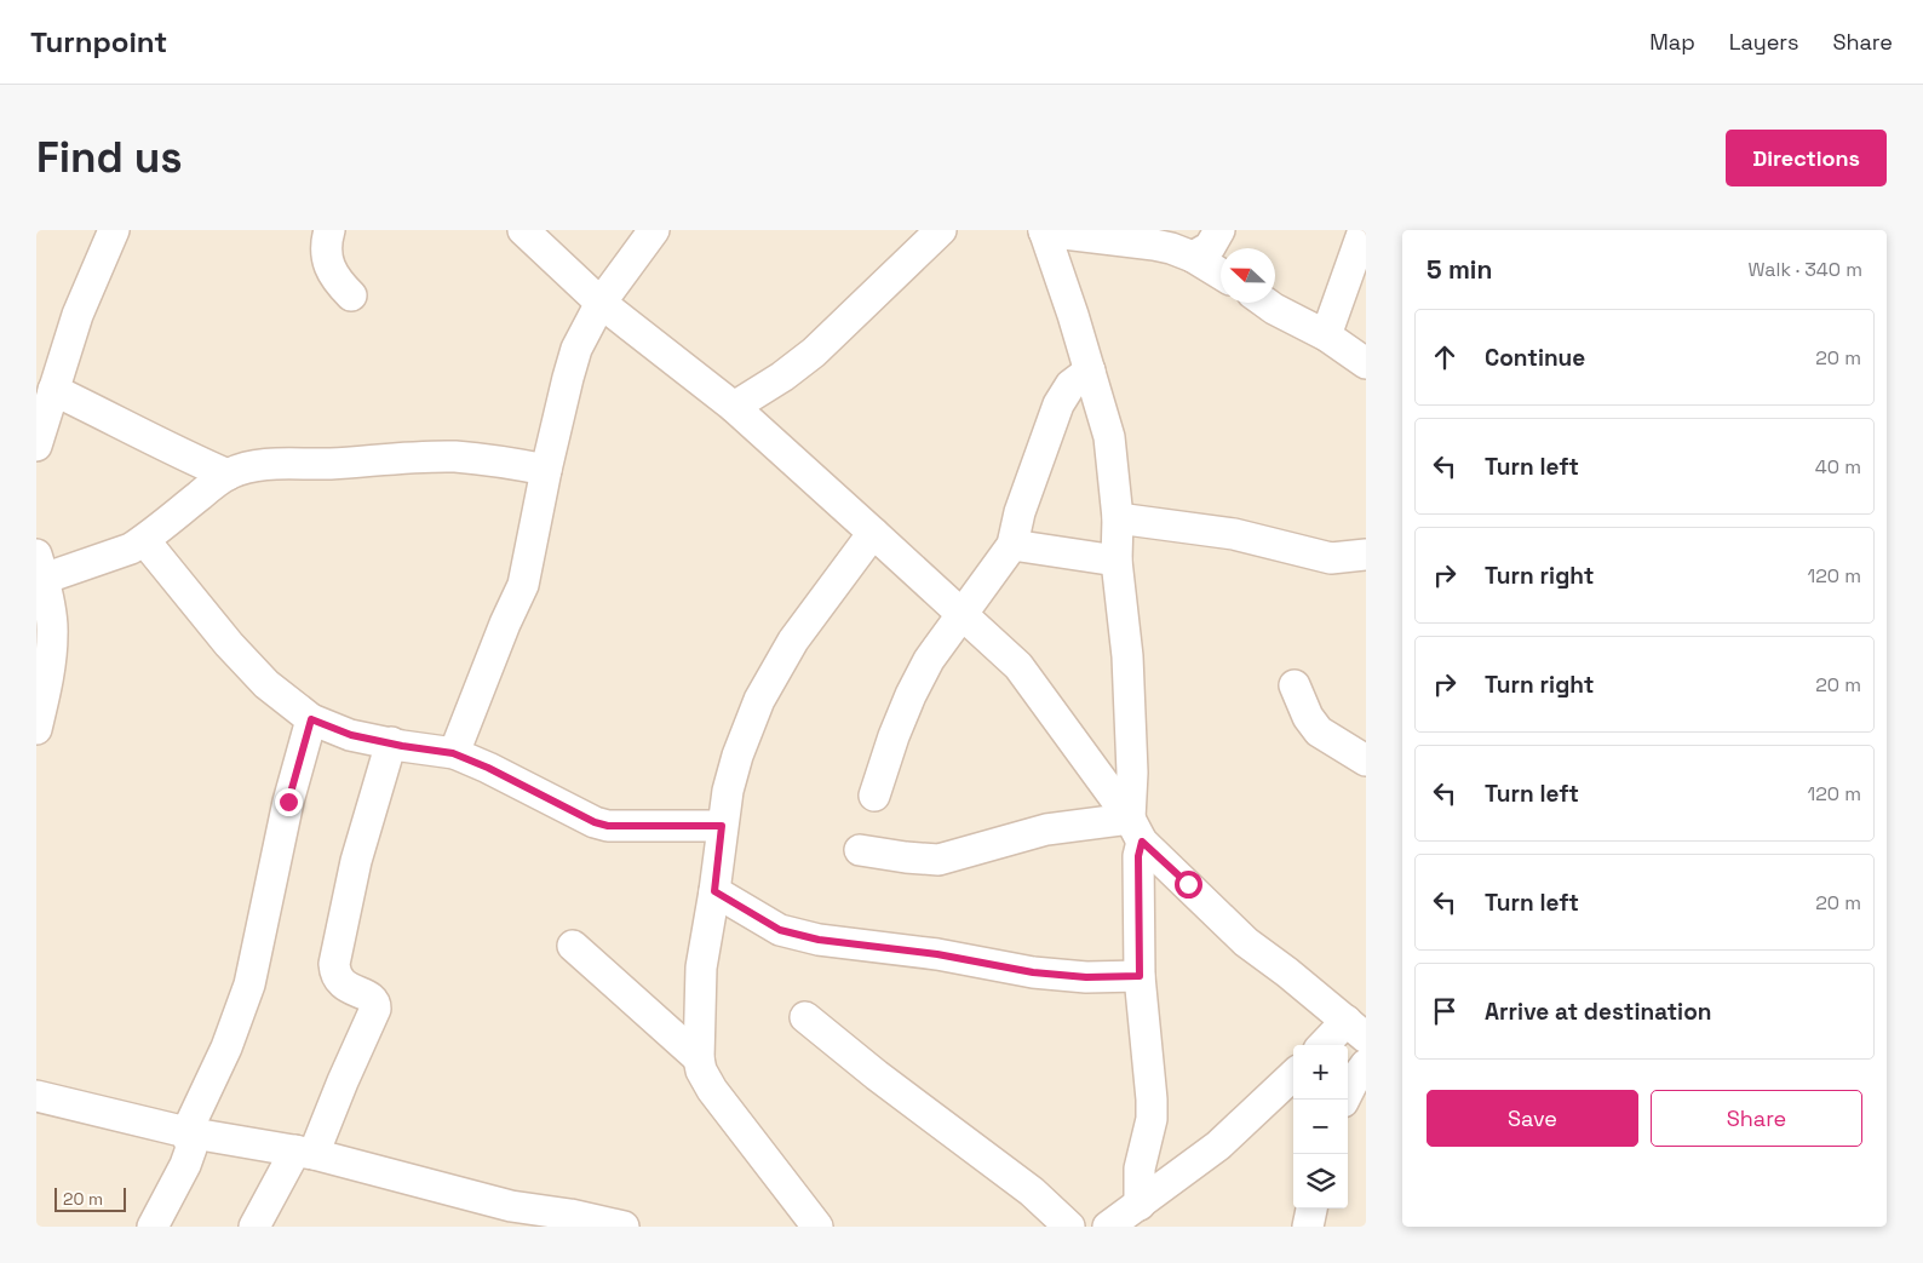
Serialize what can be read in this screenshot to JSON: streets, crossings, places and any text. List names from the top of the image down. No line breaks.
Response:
{"scale_bar":"20 m","north":"left","page":{"header":"Turnpoint","nav":["Map","Layers","Share"],"buttons":["Directions",["Save","Share"]],"title":"Find us","heading":["5 min","Walk · 340 m"],"list":[["Continue","20 m"],["Turn left","40 m"],["Turn right","120 m"],["Turn right","20 m"],["Turn left","120 m"],["Turn left","20 m"],"Arrive at destination"],"map_buttons":["+","−"],"scale":"20 m"}}
